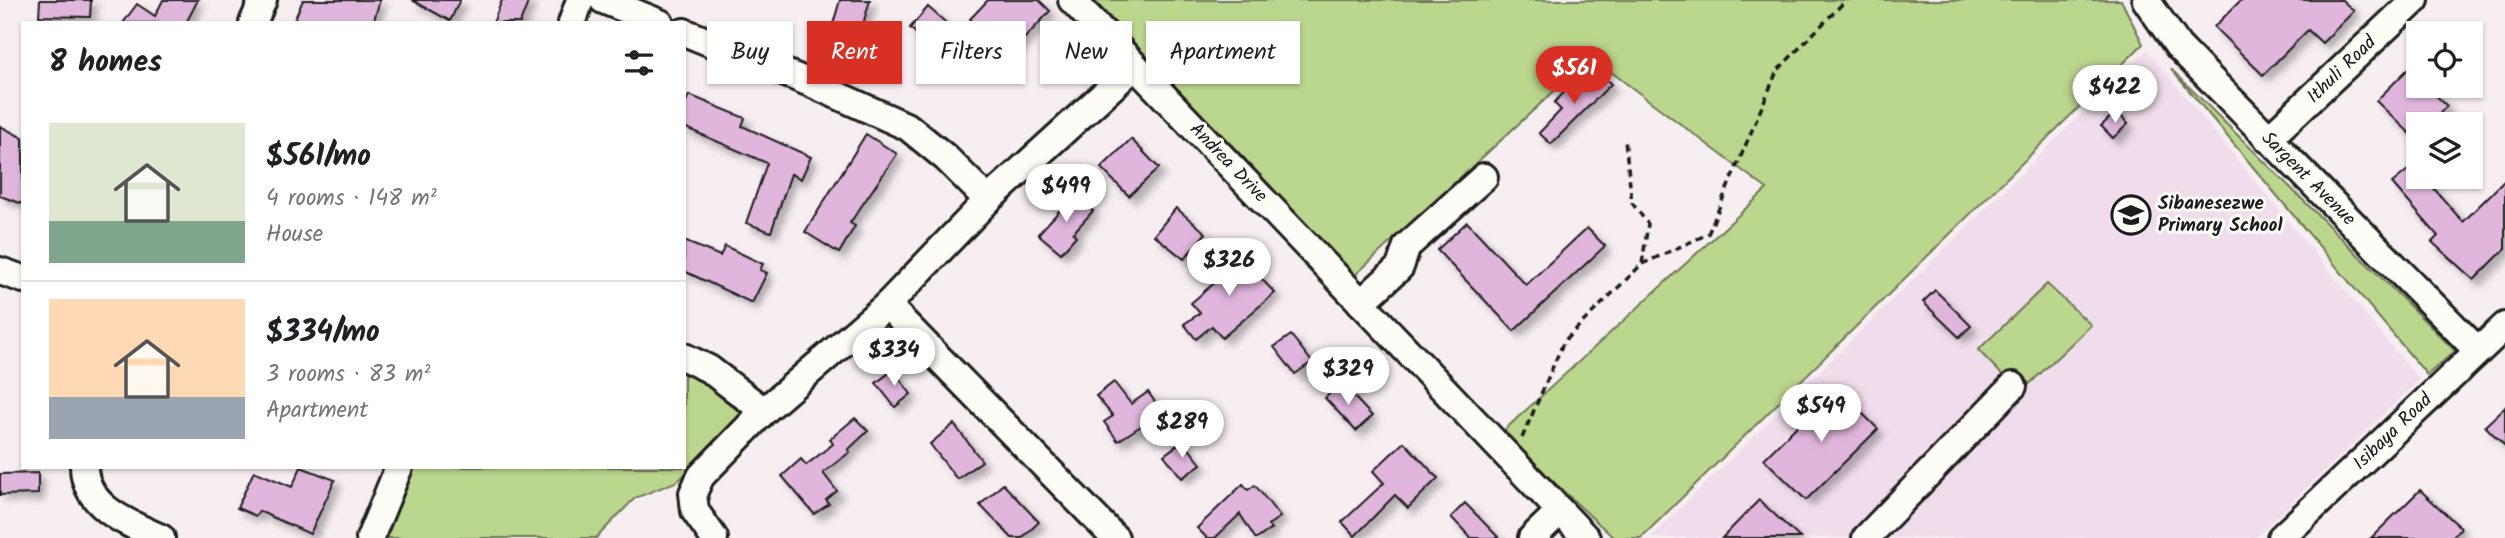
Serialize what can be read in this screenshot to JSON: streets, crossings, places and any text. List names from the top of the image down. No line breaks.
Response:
{"streets":{"street":["Ithuli Road","Andrea Drive","Sargent Avenue","Isibaya Road"]},"crossings":[["Ithuli Road","Sargent Avenue"],["Sargent Avenue","Isibaya Road"]],"places":{"school or university":["Sibanesezwe Primary School"]},"page":{"chip":["Buy","Rent","Filters","New","Apartment"],"heading":"8 homes","price":["$561","$422","$499","$326","$334","$329","$549","$289"],"list":[{"name":"$561/mo","note":"4 rooms · 148 m² · House"},{"name":"$334/mo","note":"3 rooms · 83 m² · Apartment"}]}}
